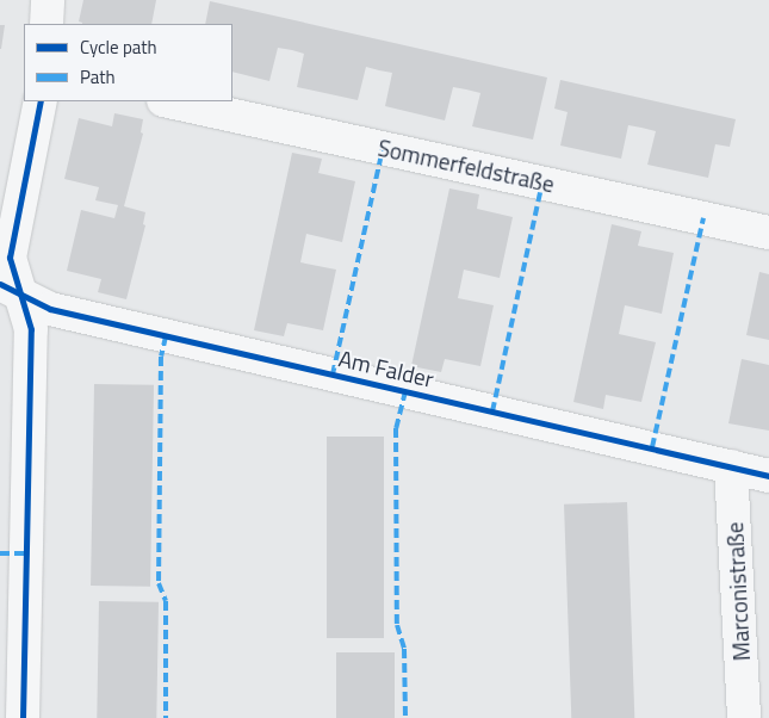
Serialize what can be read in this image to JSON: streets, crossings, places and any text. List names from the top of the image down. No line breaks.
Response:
{"streets":{"street":["Sommerfeldstraße","Am Falder","Marconistraße"]},"crossings":[["Am Falder","Marconistraße"]],"legend":["Cycle path","Path"]}
